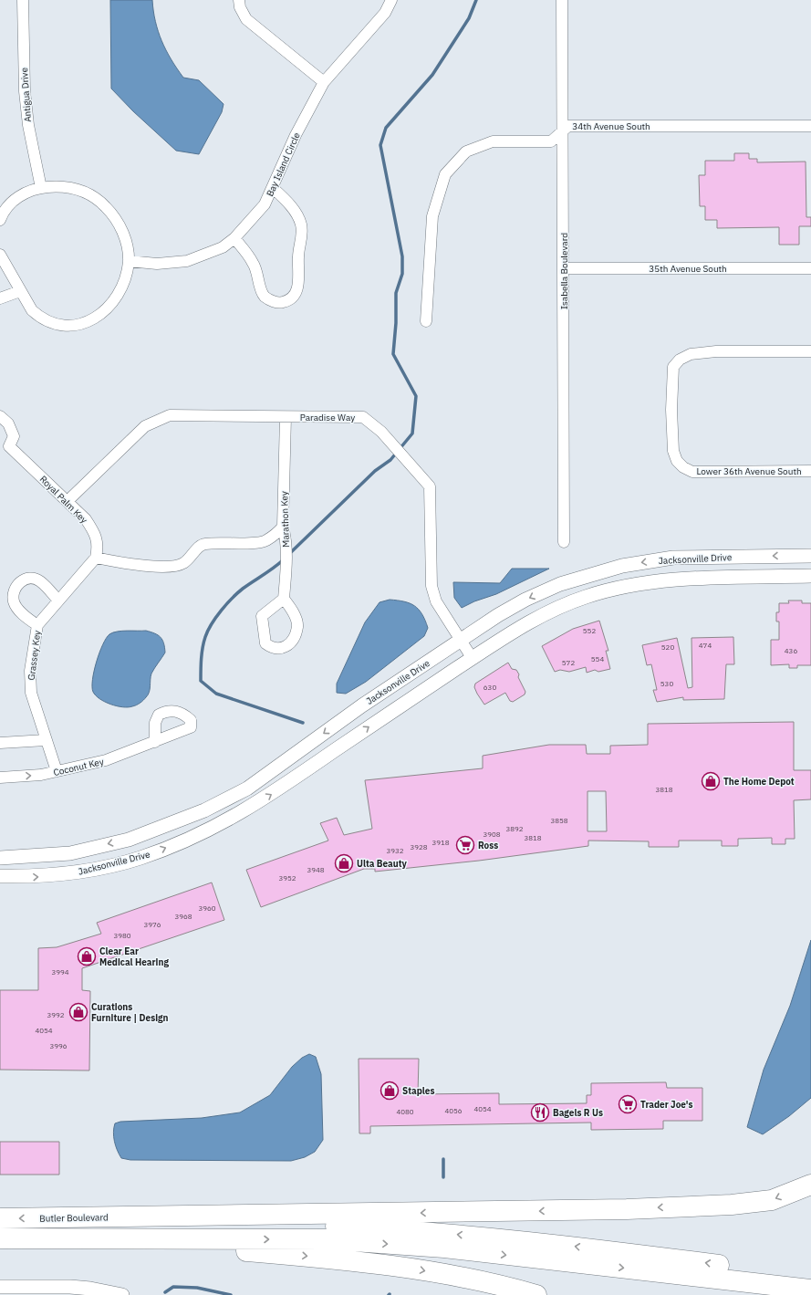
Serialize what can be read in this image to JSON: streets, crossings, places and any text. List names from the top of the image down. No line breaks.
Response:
{"streets":{"highway":["Butler Boulevard"],"street":["Antigua Drive","34th Avenue South","Bay Island Circle","35th Avenue South","Isabella Boulevard","Paradise Way","Lower 36th Avenue South","Royal Palm Key","Marathon Key","Jacksonville Drive","Grassey Key","Coconut Key"]},"crossings":[["34th Avenue South","Isabella Boulevard"],["35th Avenue South","Isabella Boulevard"],["Paradise Way","Royal Palm Key"],["Paradise Way","Marathon Key"],["Paradise Way","Jacksonville Drive"],["Royal Palm Key","Grassey Key"],["Grassey Key","Coconut Key"]],"places":{"shop":["The Home Depot","Ulta Beauty","Clear Ear Medical Hearing","Curations Furniture | Design","Staples"],"supermarket":["Ross","Trader Joe's"],"restaurant":["Bagels R Us"]},"house_numbers":["552","474","520","436","554","572","530","630","3818","3858","3892","3908","3818","3918","3928","3932","3948","3952","3960","3968","3976","3980","3994","3992","4054","3996","4054","4056","4080"]}
